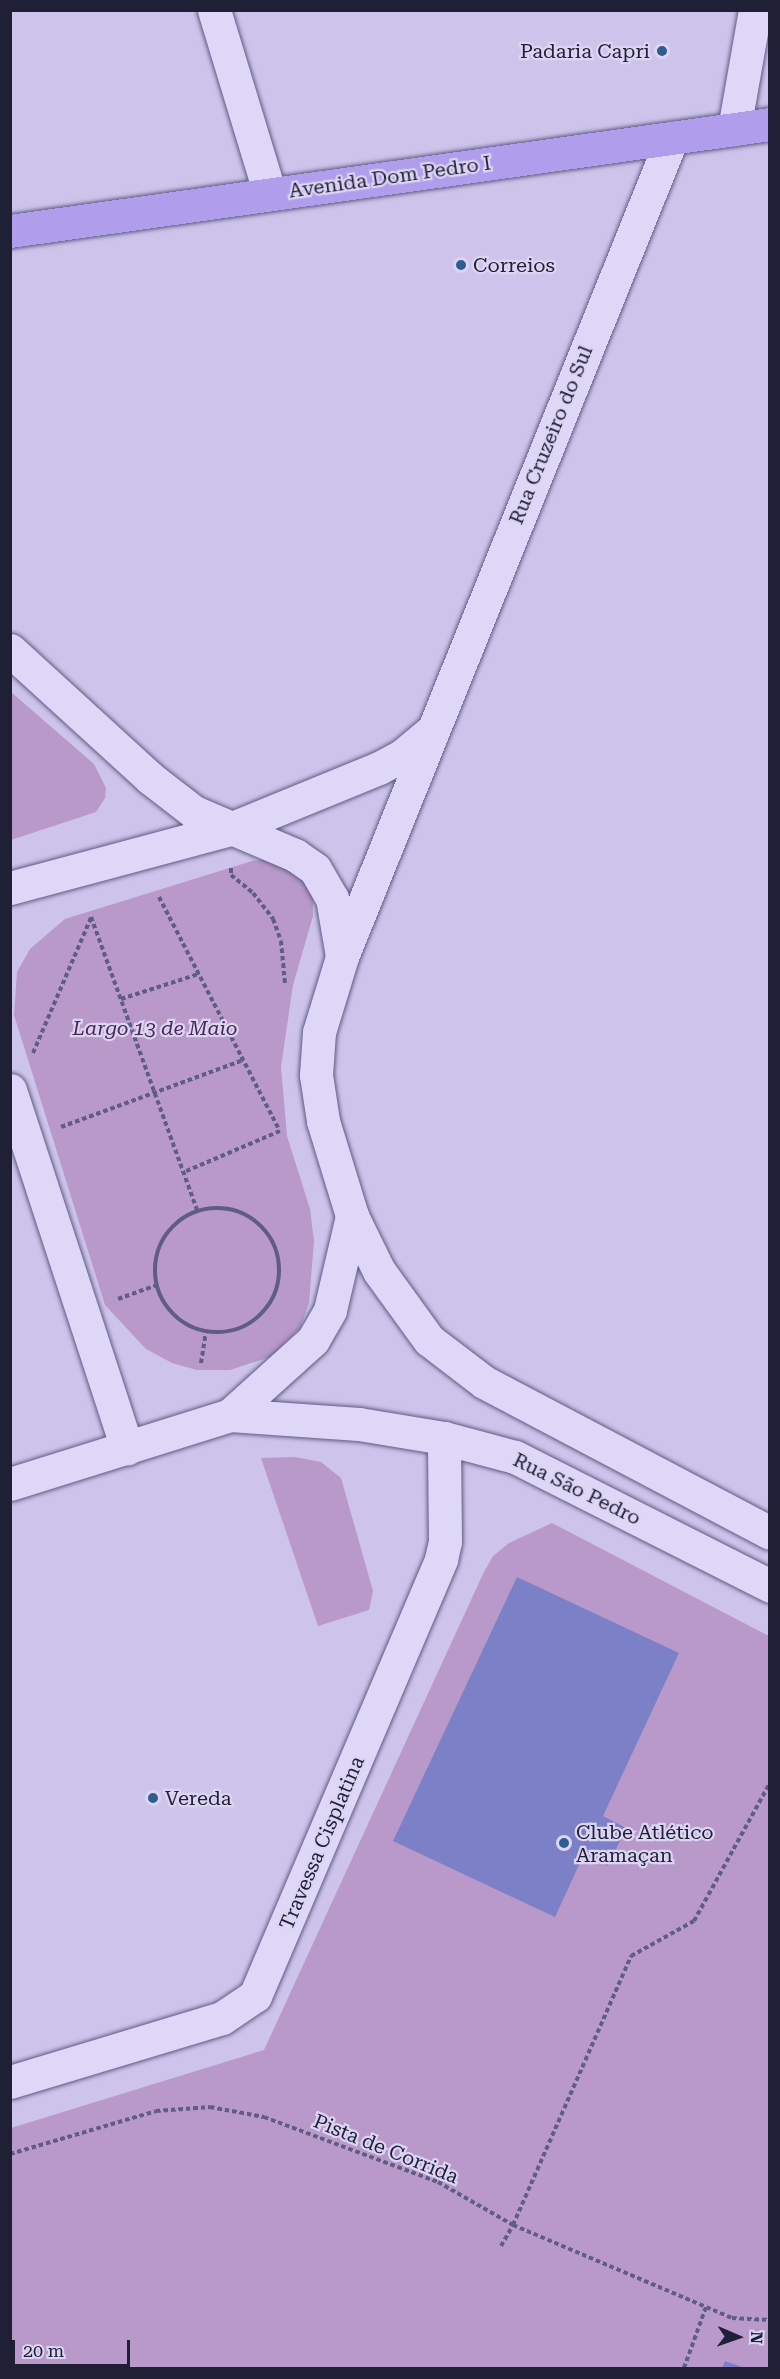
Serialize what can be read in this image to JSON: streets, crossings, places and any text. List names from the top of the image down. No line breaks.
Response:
{"streets":{"main road":["Avenida Dom Pedro I"],"street":["Rua Cruzeiro do Sul","Rua São Pedro","Travessa Cisplatina"],"path":["Pista de Corrida"]},"crossings":[["Avenida Dom Pedro I","Rua Cruzeiro do Sul"],["Rua São Pedro","Travessa Cisplatina"]],"parks":["Largo 13 de Maio"],"places":["Padaria Capri","Correios","Vereda","Clube Atlético Aramaçan"],"scale_bar":"20 m","north":"right"}
